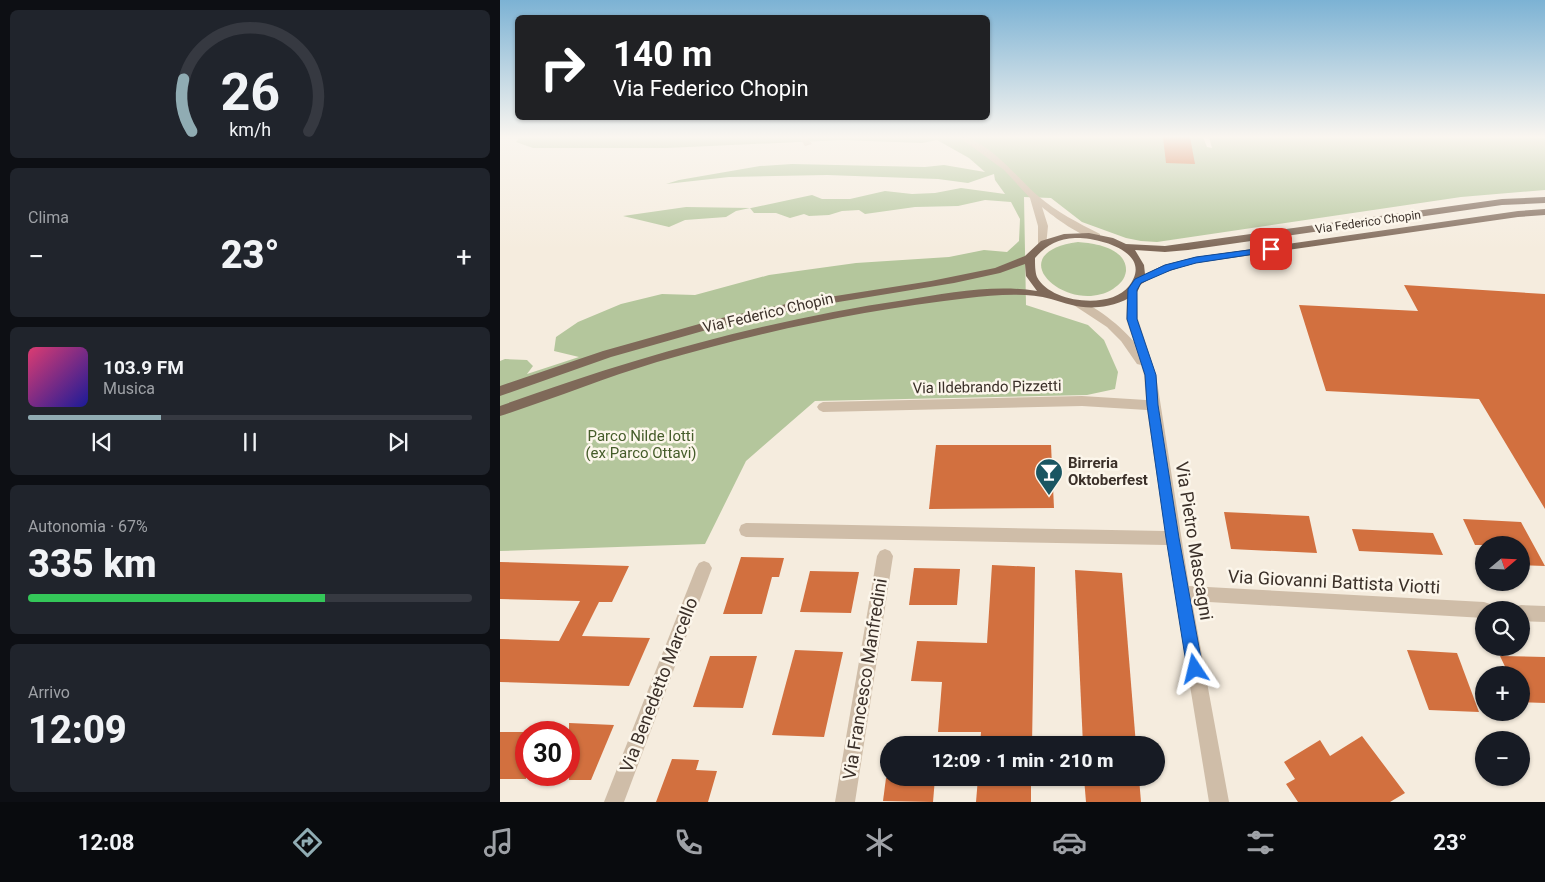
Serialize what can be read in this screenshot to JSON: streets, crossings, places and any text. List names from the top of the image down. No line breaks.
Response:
{"streets":{"main road":["Via Federico Chopin"],"street":["Via Ildebrando Pizzetti","Via Pietro Mascagni","Via Giovanni Battista Viotti","Via Francesco Manfredini","Via Benedetto Marcello"]},"crossings":[["Via Federico Chopin","Via Pietro Mascagni"],["Via Ildebrando Pizzetti","Via Pietro Mascagni"],["Via Pietro Mascagni","Via Giovanni Battista Viotti"]],"parks":["Parco Nilde Iotti (ex Parco Ottavi)"],"places":{"bar":["Birreria Oktoberfest"]},"north":"right","page":{"turn":["140 m","Via Federico Chopin"],"tile":["Clima",["Autonomia · 67%","335 km"],["Arrivo","12:09"]],"heat":["−","23°","+"],"song":["103.9 FM","Musica"],"map_buttons":["+","−"],"limit":"30","trip":"12:09 · 1 min · 210 m","tabs":["12:08","23°"],"gauge":["26","km/h"]}}
